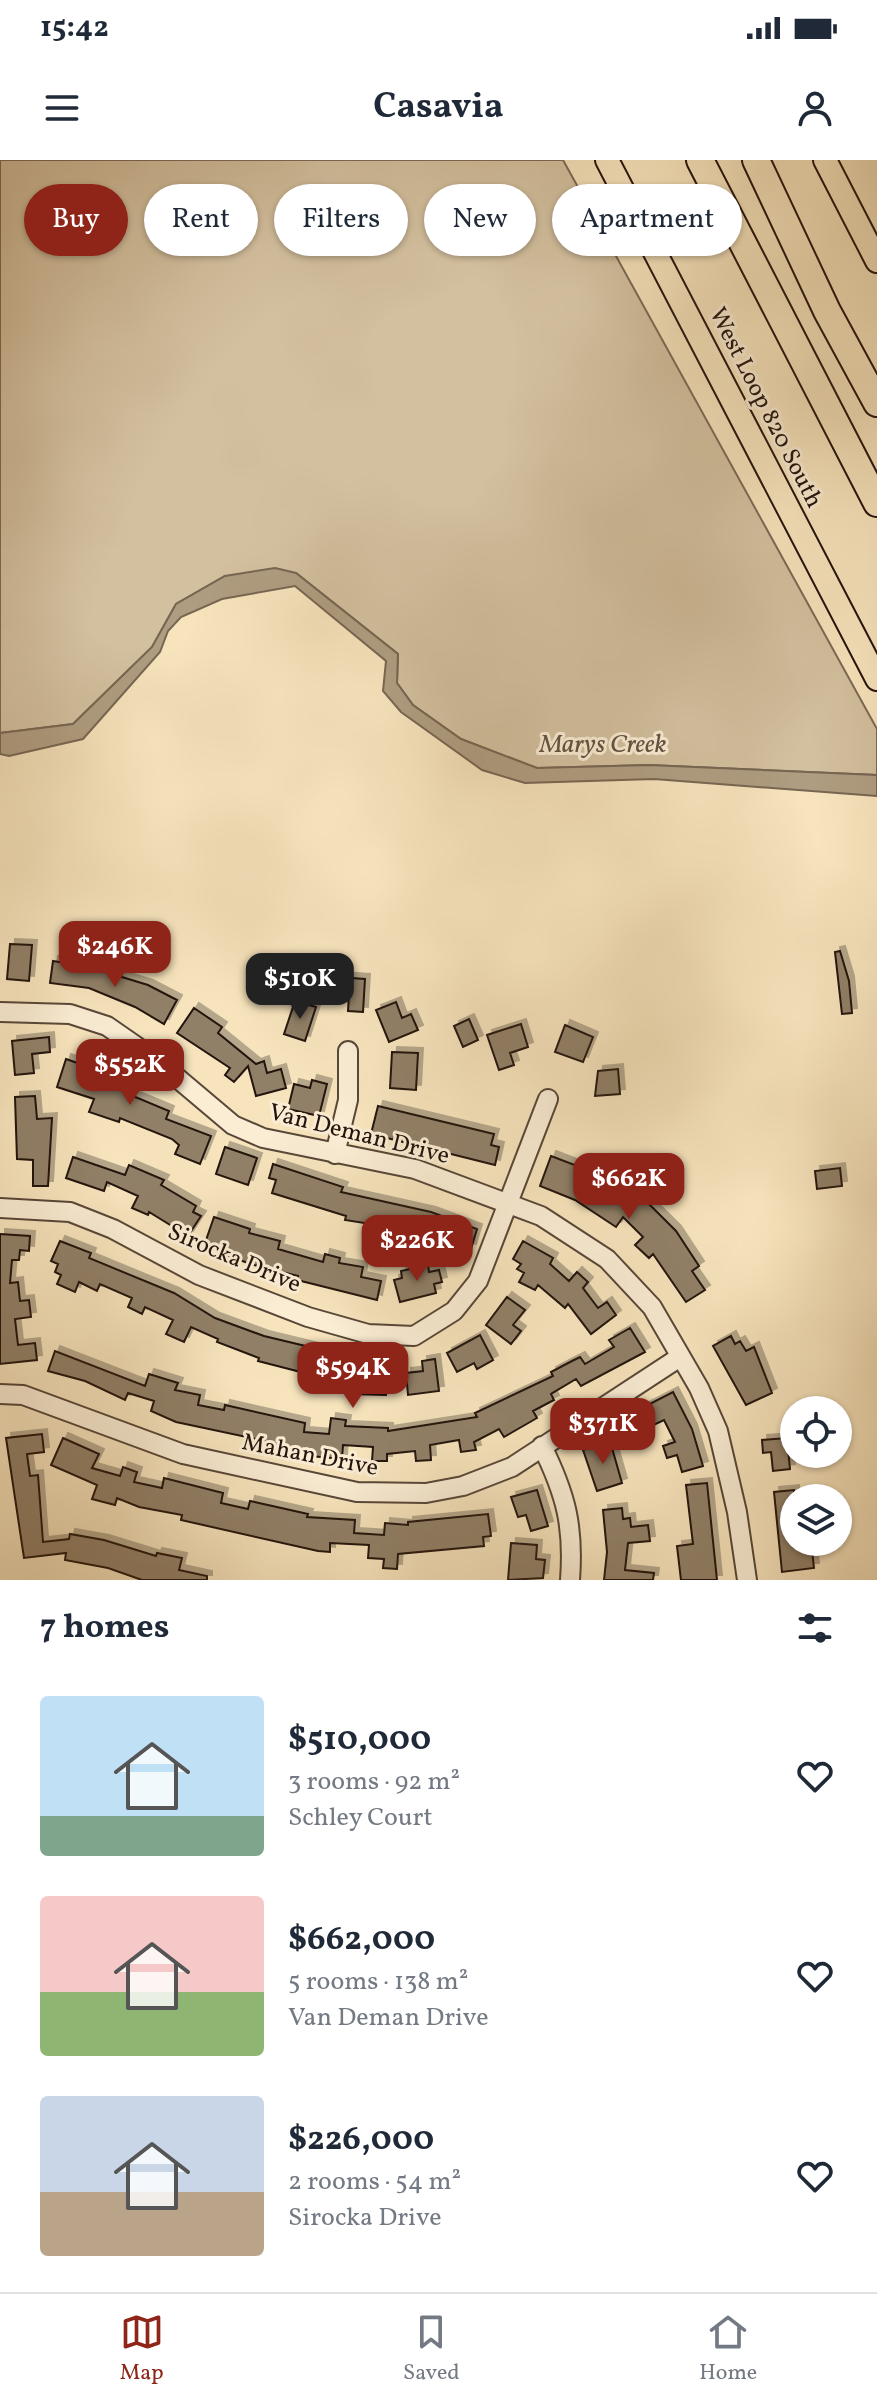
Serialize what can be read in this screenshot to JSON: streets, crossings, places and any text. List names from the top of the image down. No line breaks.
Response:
{"streets":{"main road":["West Loop 820 South"],"street":["Van Deman Drive","Sirocka Drive","Mahan Drive"]},"crossings":[["Van Deman Drive","Sirocka Drive"],["Van Deman Drive","Mahan Drive"]],"water":["Marys Creek"],"page":{"status":"15:42","header":"Casavia","chip":["Buy","Rent","Filters","New","Apartment"],"price":["$246K","$510K","$552K","$662K","$226K","$594K","$371K"],"heading":"7 homes","list":[{"name":"$510,000","note":"3 rooms · 92 m² · Schley Court"},{"name":"$662,000","note":"5 rooms · 138 m² · Van Deman Drive"},{"name":"$226,000","note":"2 rooms · 54 m² · Sirocka Drive"}],"tabs":["Map","Saved","Home"]}}
